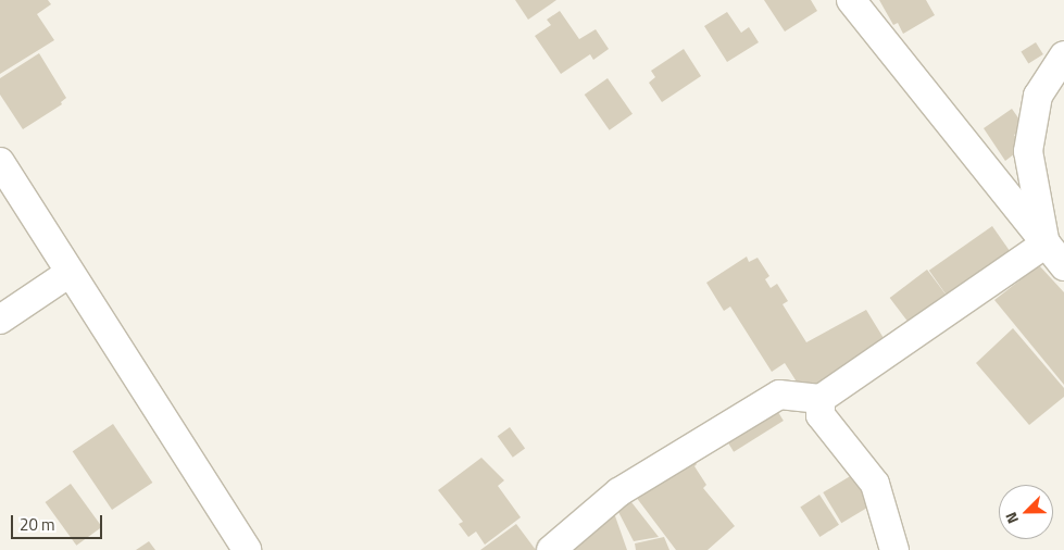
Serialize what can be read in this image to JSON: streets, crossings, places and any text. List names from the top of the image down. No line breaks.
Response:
{"scale_bar":"20 m","north":"bottom left"}
